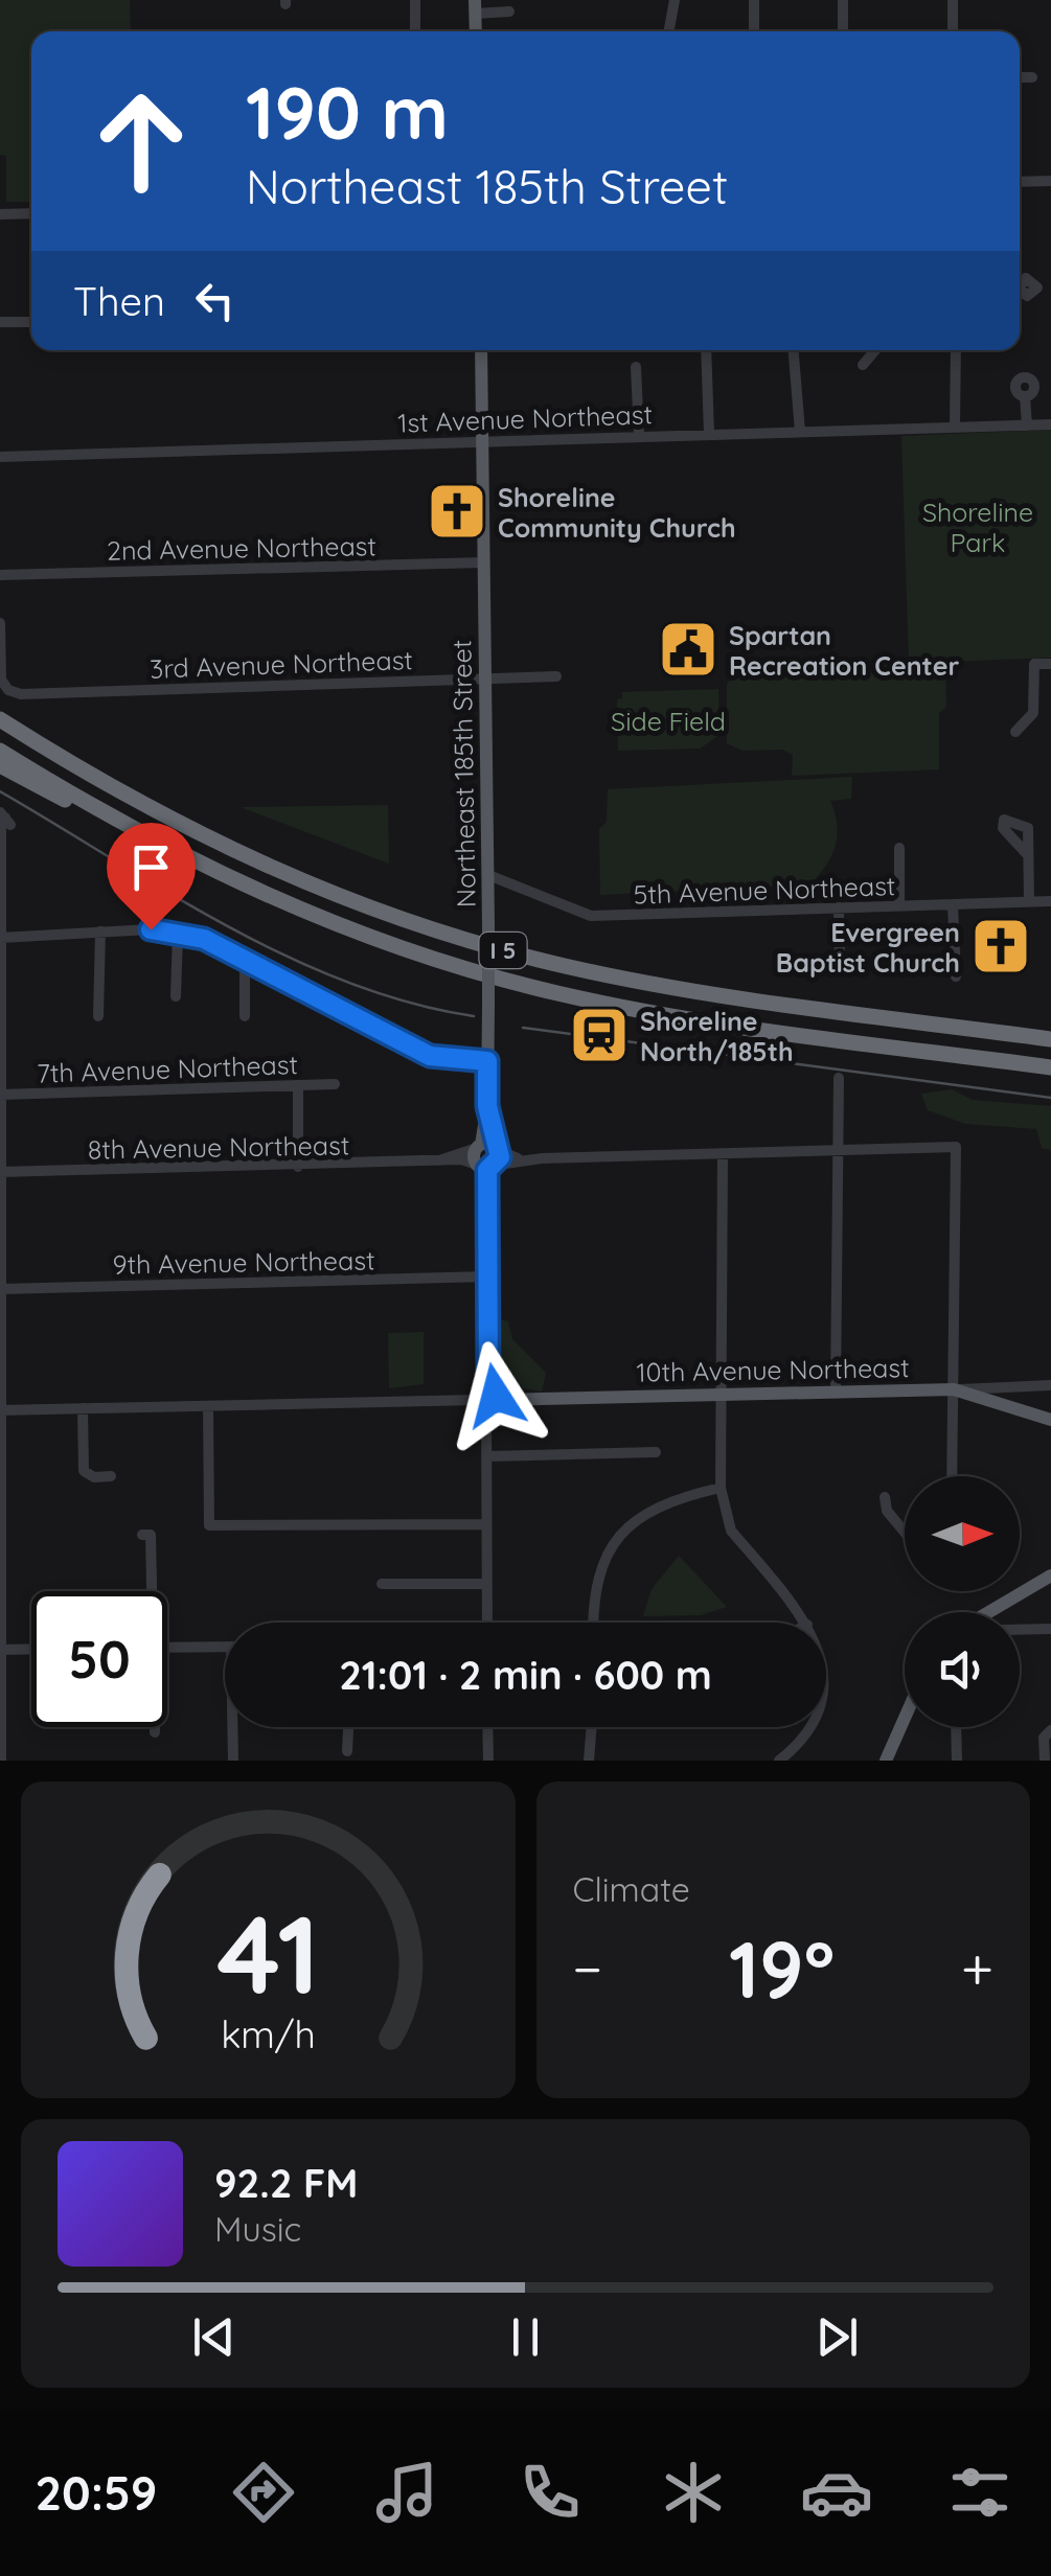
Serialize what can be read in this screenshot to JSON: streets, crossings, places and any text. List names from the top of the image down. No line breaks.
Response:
{"streets":{"highway":["I 5"],"main road":["Northeast 185th Street","10th Avenue Northeast"],"street":["1st Avenue Northeast","2nd Avenue Northeast","3rd Avenue Northeast","5th Avenue Northeast","7th Avenue Northeast","8th Avenue Northeast","9th Avenue Northeast"]},"crossings":[["1st Avenue Northeast","Northeast 185th Street"],["2nd Avenue Northeast","Northeast 185th Street"],["3rd Avenue Northeast","Northeast 185th Street"],["Northeast 185th Street","5th Avenue Northeast"],["Northeast 185th Street","8th Avenue Northeast"],["Northeast 185th Street","9th Avenue Northeast"],["Northeast 185th Street","10th Avenue Northeast"]],"parks":["Shoreline Park","Side Field"],"places":{"church":["Shoreline Community Church","Evergreen Baptist Church"],"public building":["Spartan Recreation Center"],"station":["Shoreline North/185th"]},"north":"right","page":{"turn":["190 m","Northeast 185th Street"],"then":"Then","limit":"50","trip":"21:01 · 2 min · 600 m","tile":"Climate","heat":["−","19°","+"],"song":["92.2 FM","Music"],"tabs":"20:59","gauge":["41","km/h"]}}
